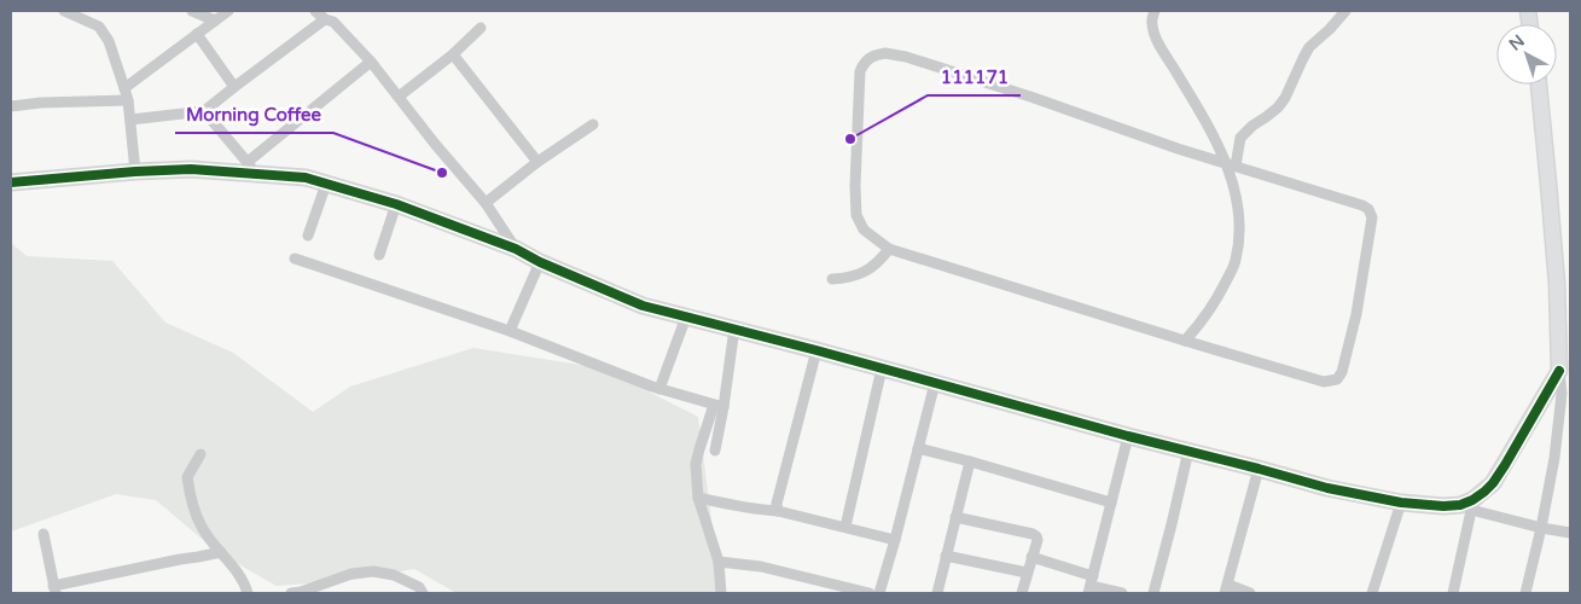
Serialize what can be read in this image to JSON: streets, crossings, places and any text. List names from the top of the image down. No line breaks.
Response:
{"places":["111171","Morning Coffee"],"north":"top left"}
